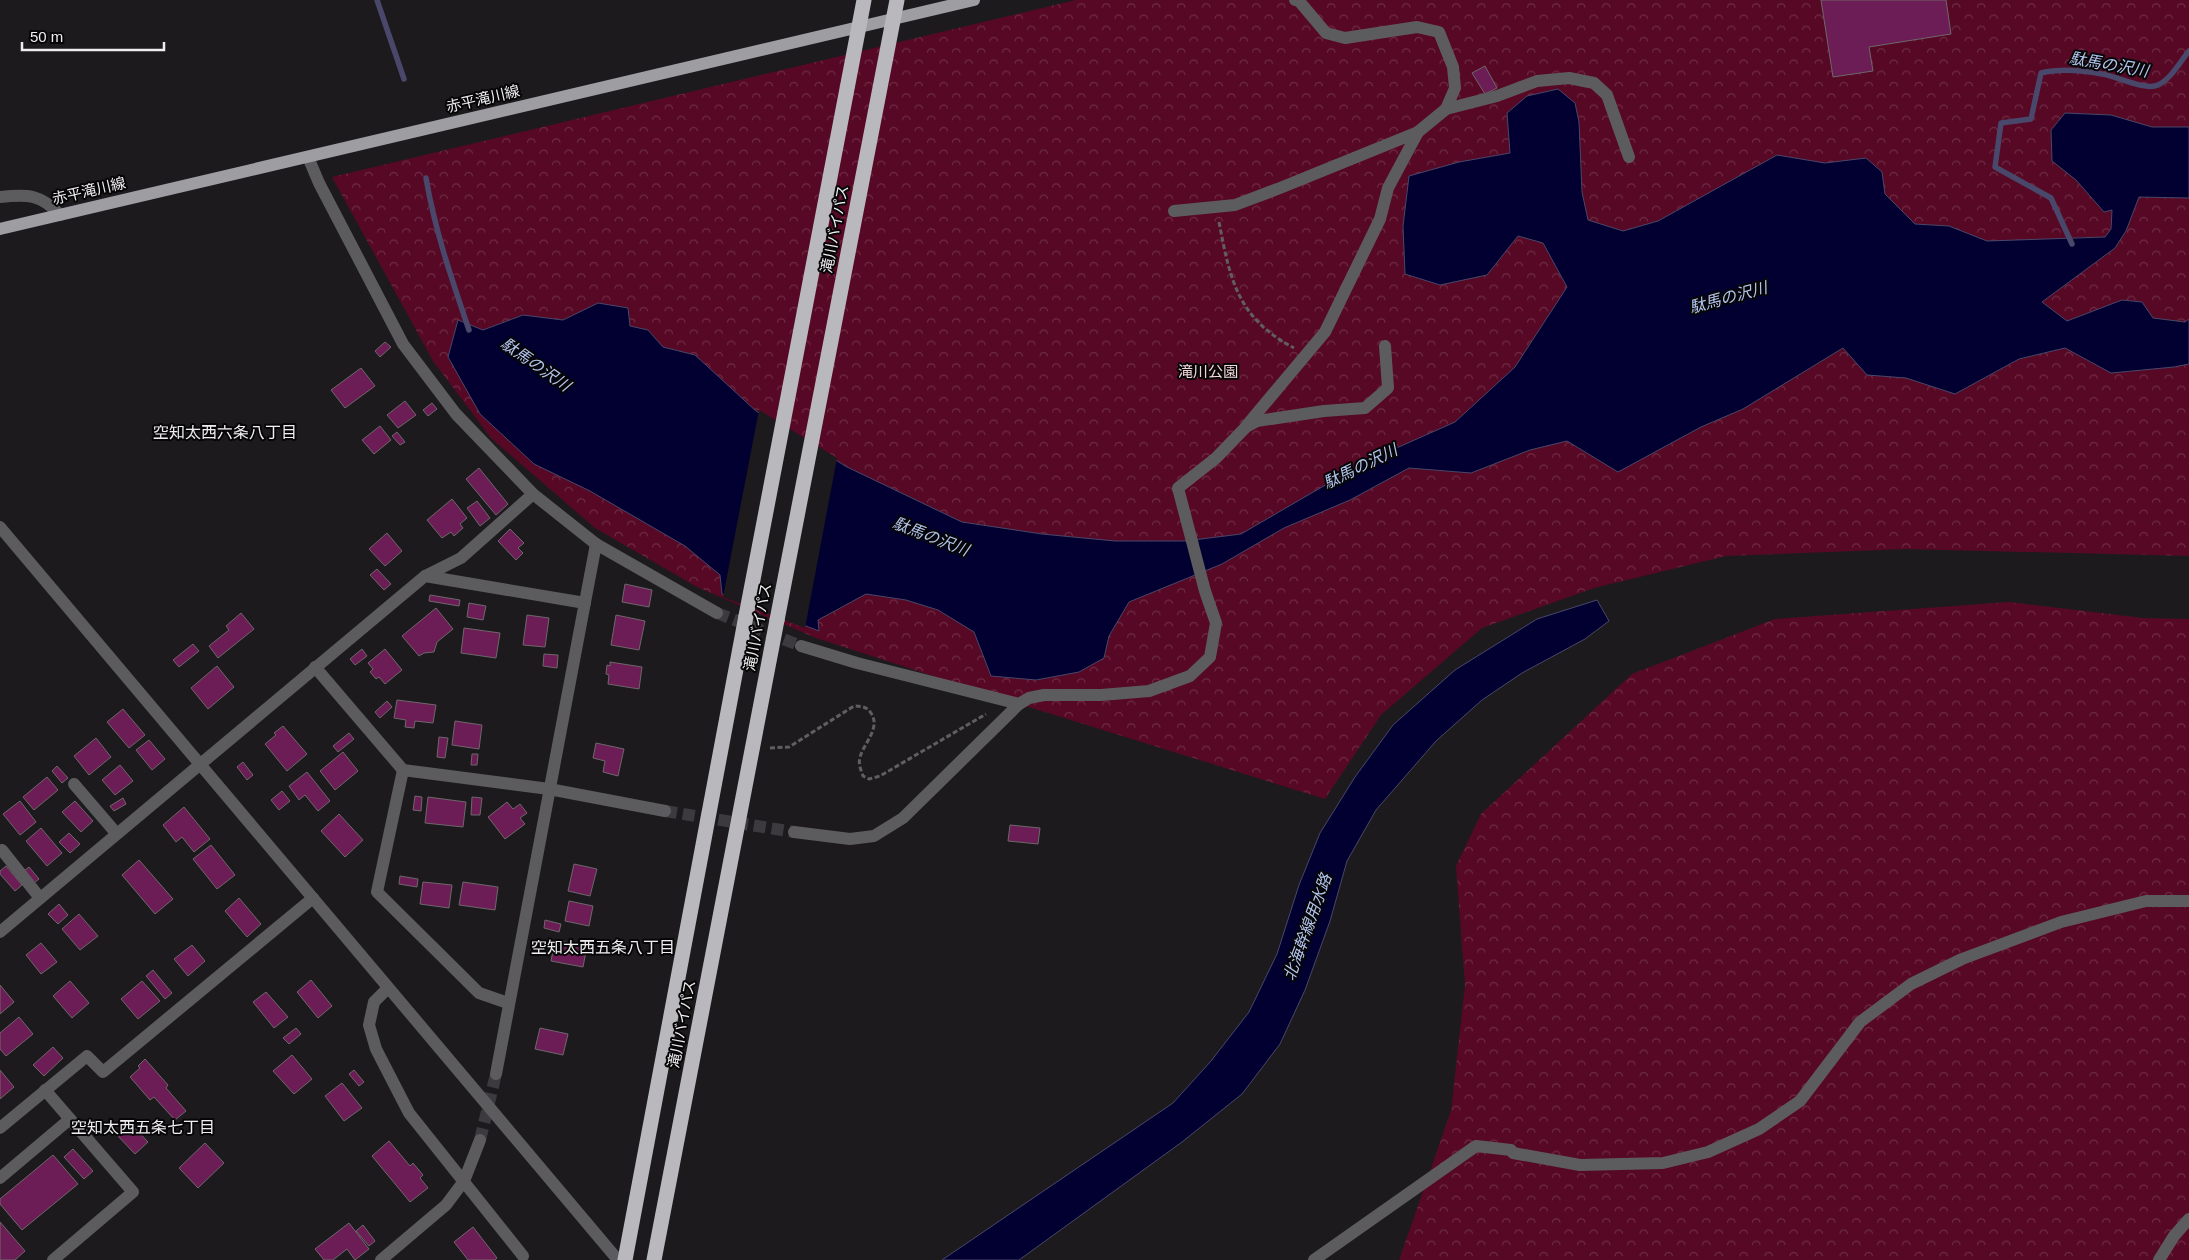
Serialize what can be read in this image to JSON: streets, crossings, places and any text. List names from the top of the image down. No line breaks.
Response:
{"streets":{"highway":["滝川バイパス"],"main road":["赤平滝川線"]},"districts":["空知太西六条八丁目","空知太西五条八丁目","空知太西五条七丁目"],"water":["駄馬の沢川","北海幹線用水路"],"parks":["滝川公園"],"scale_bar":"50 m"}
